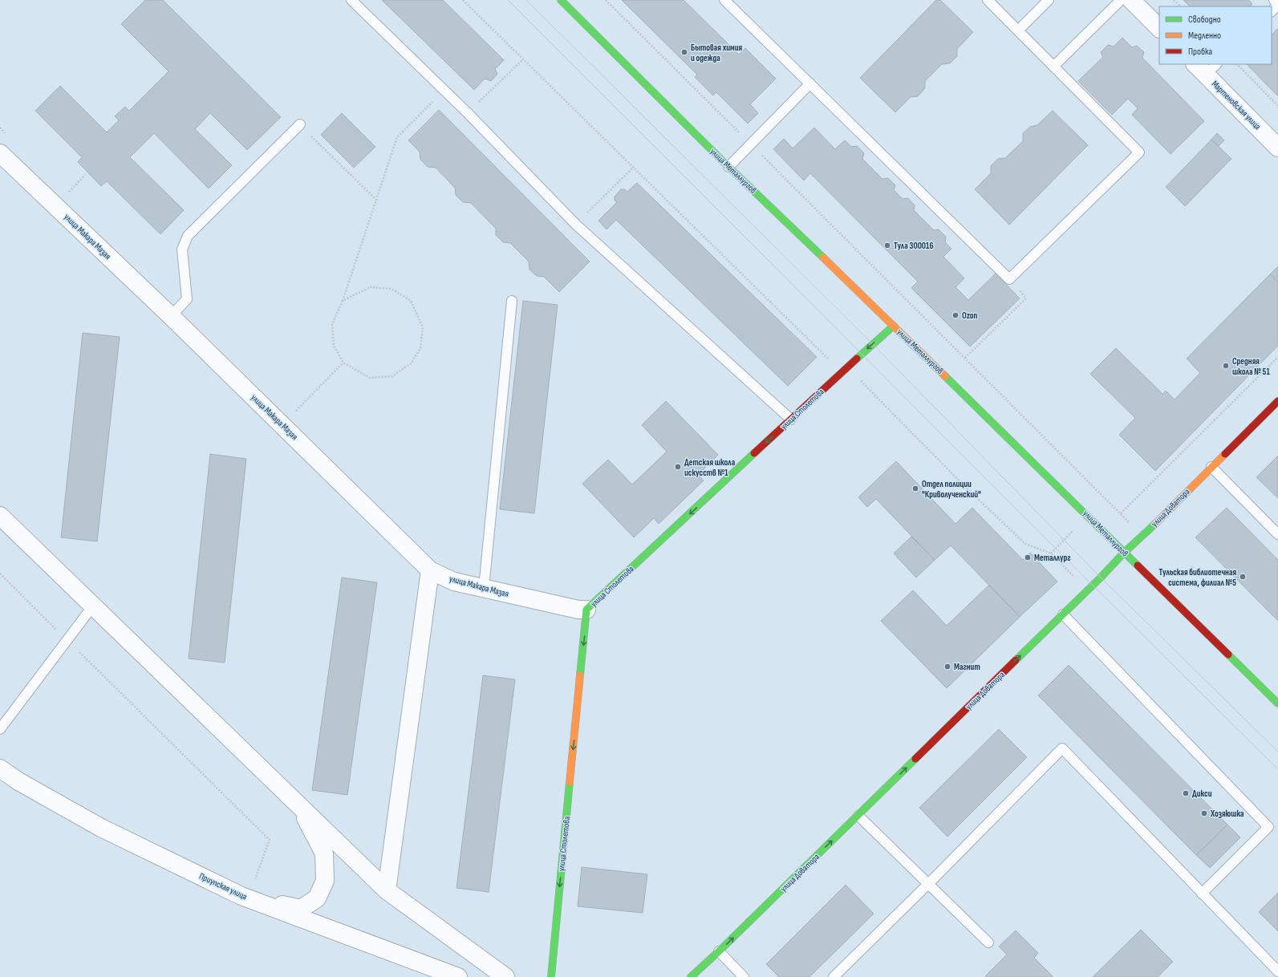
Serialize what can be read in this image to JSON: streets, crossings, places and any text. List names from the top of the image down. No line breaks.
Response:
{"streets":{"main road":["улица Металлургов","улица Столетова","улица Доватора"],"street":["Мартеновская улица","улица Макара Мазая","Приупская улица"]},"crossings":[["улица Металлургов","улица Столетова"],["улица Металлургов","улица Доватора"],["улица Макара Мазая","улица Столетова"]],"one_way":["улица Столетова","улица Доватора"],"places":["Бытовая химия и одежда","Тула 300016","Ozon","Средняя школа № 51","Детская школа искусств №1","Отдел полиции \"Криволученский\"","Металлург","Тульская библиотечная система, филиал №5","Магнит","Дикси","Хозяюшка"],"legend":["Свободно","Медленно","Пробка"]}
